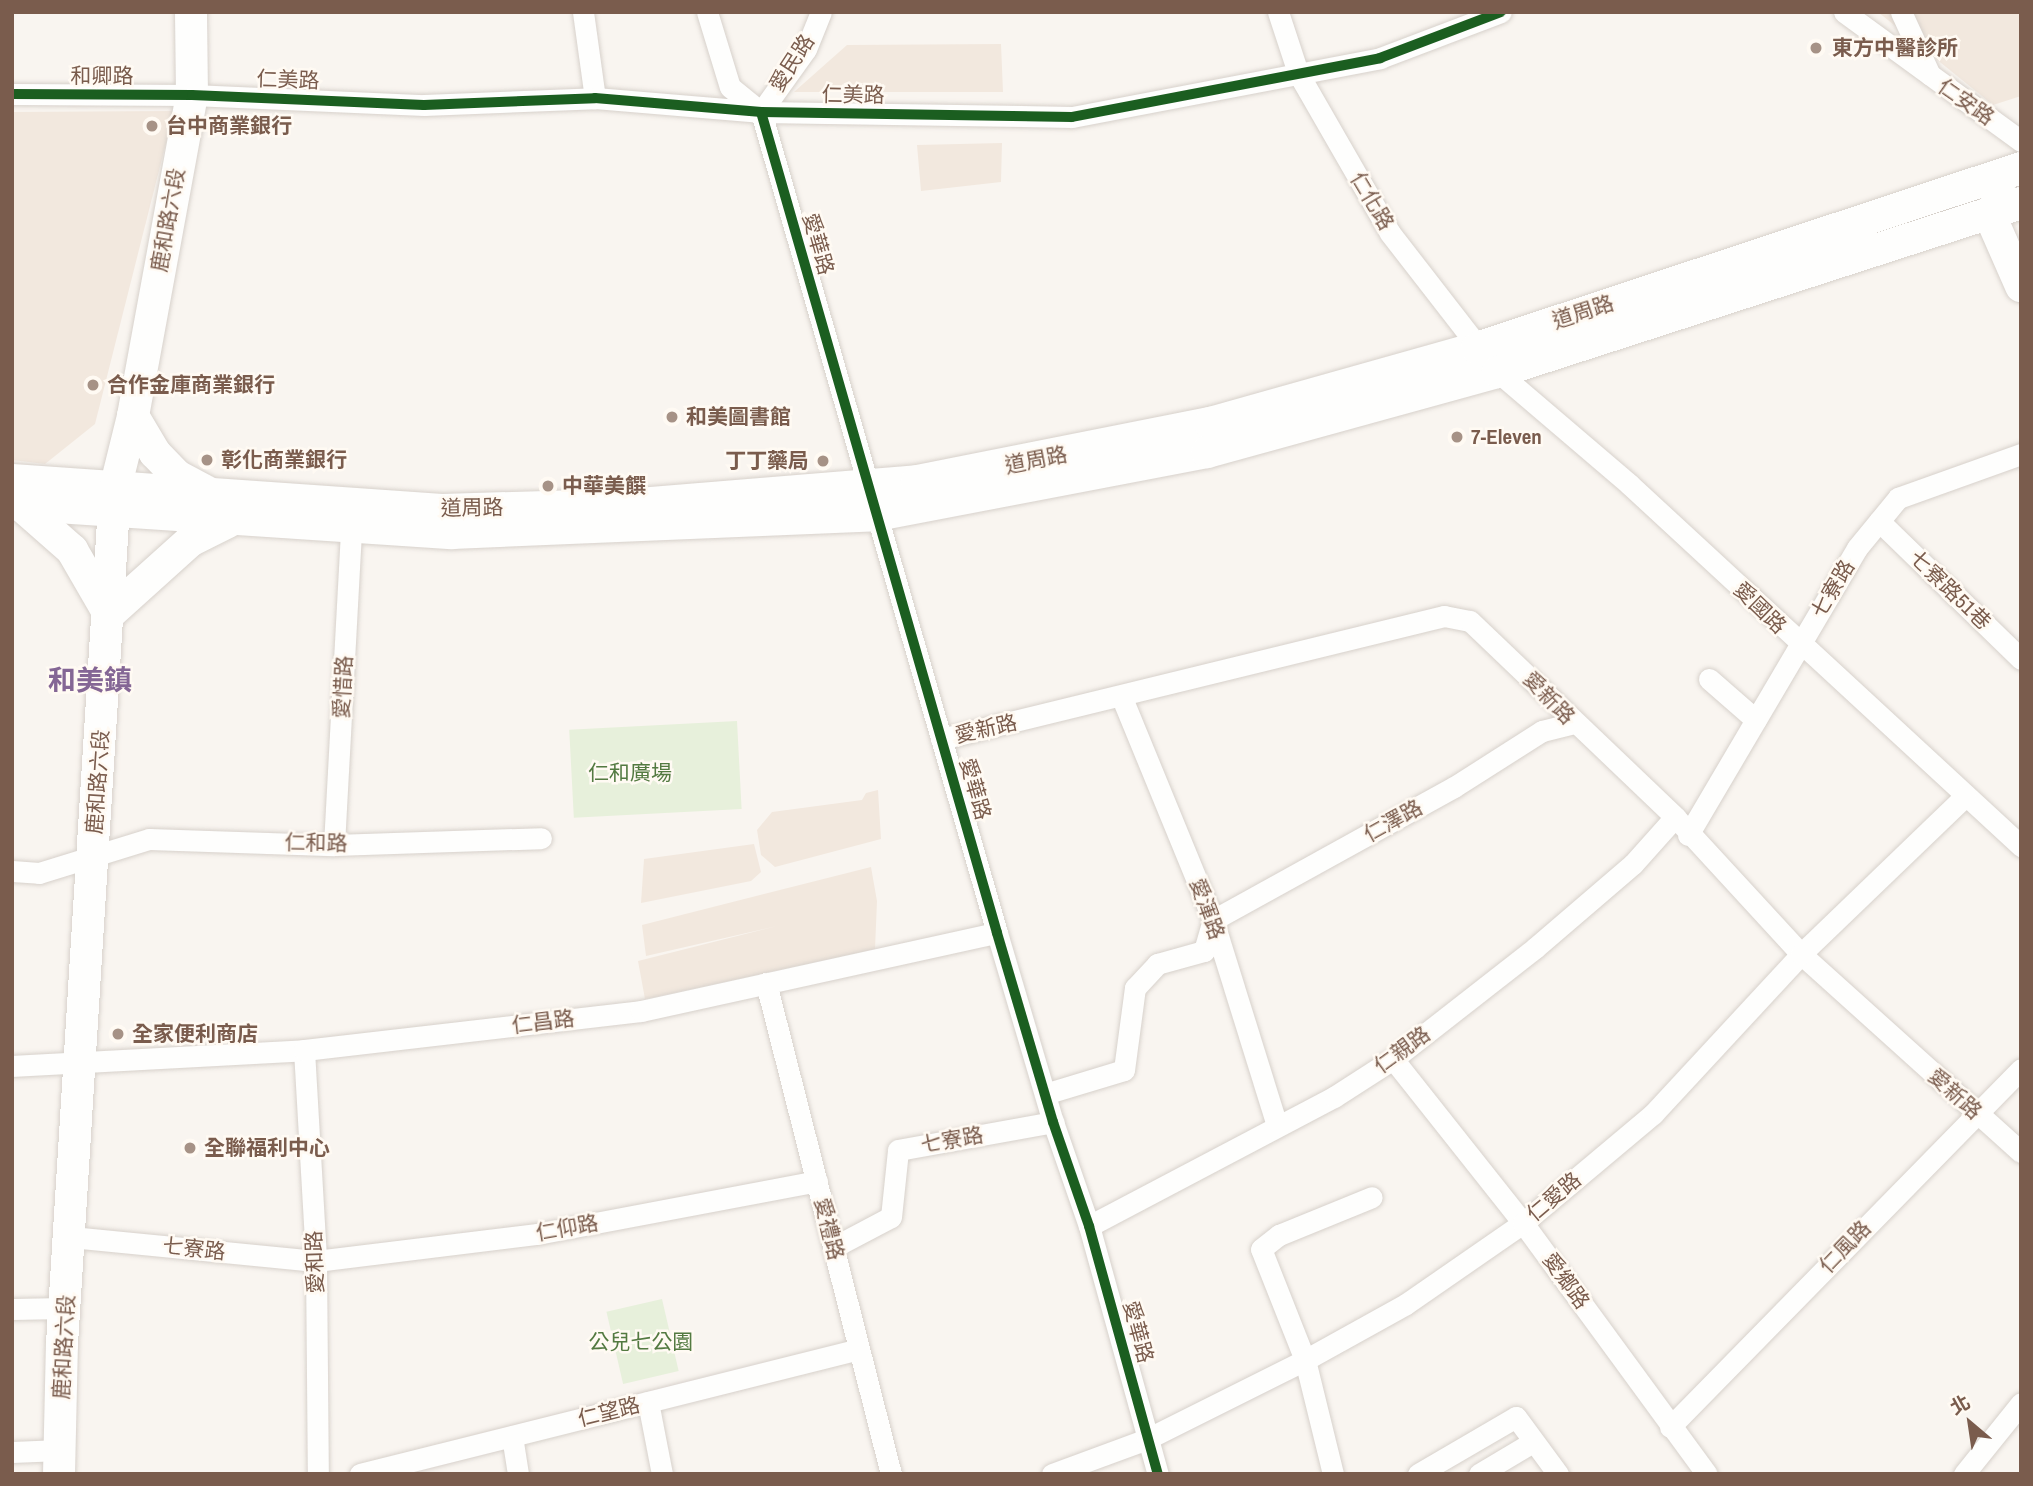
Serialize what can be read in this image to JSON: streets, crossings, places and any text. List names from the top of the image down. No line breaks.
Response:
{"streets":{"main road":["鹿和路六段","道周路"],"street":["愛民路","和卿路","仁美路","仁安路","仁化路","愛華路","七寮路","七寮路51巷","愛國路","愛惜路","愛新路","仁澤路","仁和路","愛渾路","仁昌路","仁親路","仁愛路","仁仰路","愛禮路","仁風路","愛和路","愛鄉路","仁望路"]},"crossings":[["愛民路","仁美路"],["愛民路","愛華路"],["和卿路","仁美路"],["和卿路","鹿和路六段"],["仁美路","仁化路"],["仁美路","鹿和路六段"],["仁美路","愛華路"],["仁化路","道周路"],["仁化路","愛國路"],["鹿和路六段","道周路"],["鹿和路六段","七寮路"],["鹿和路六段","仁和路"],["鹿和路六段","仁昌路"],["愛華路","道周路"],["愛華路","七寮路"],["愛華路","愛新路"],["愛華路","仁昌路"],["愛華路","仁親路"],["愛華路","仁愛路"],["道周路","愛國路"],["道周路","愛惜路"],["七寮路","七寮路51巷"],["七寮路","愛國路"],["七寮路","愛新路"],["七寮路","仁仰路"],["七寮路","愛禮路"],["七寮路","愛和路"],["愛國路","仁愛路"],["愛惜路","仁和路"],["愛新路","仁澤路"],["愛新路","愛渾路"],["愛新路","仁親路"],["愛新路","仁愛路"],["愛新路","仁風路"],["仁澤路","愛渾路"],["愛渾路","仁親路"],["仁昌路","愛禮路"],["仁昌路","愛和路"],["仁親路","愛鄉路"],["仁愛路","愛鄉路"],["仁仰路","愛禮路"],["仁仰路","愛和路"],["愛禮路","仁望路"],["仁風路","愛鄉路"]],"districts":["和美鎮"],"parks":["仁和廣場","公兒七公園"],"places":["東方中醫診所","台中商業銀行","合作金庫商業銀行","和美圖書館","7-Eleven","彰化商業銀行","丁丁藥局","中華美饌","全家便利商店","全聯福利中心"],"north":"top left"}
